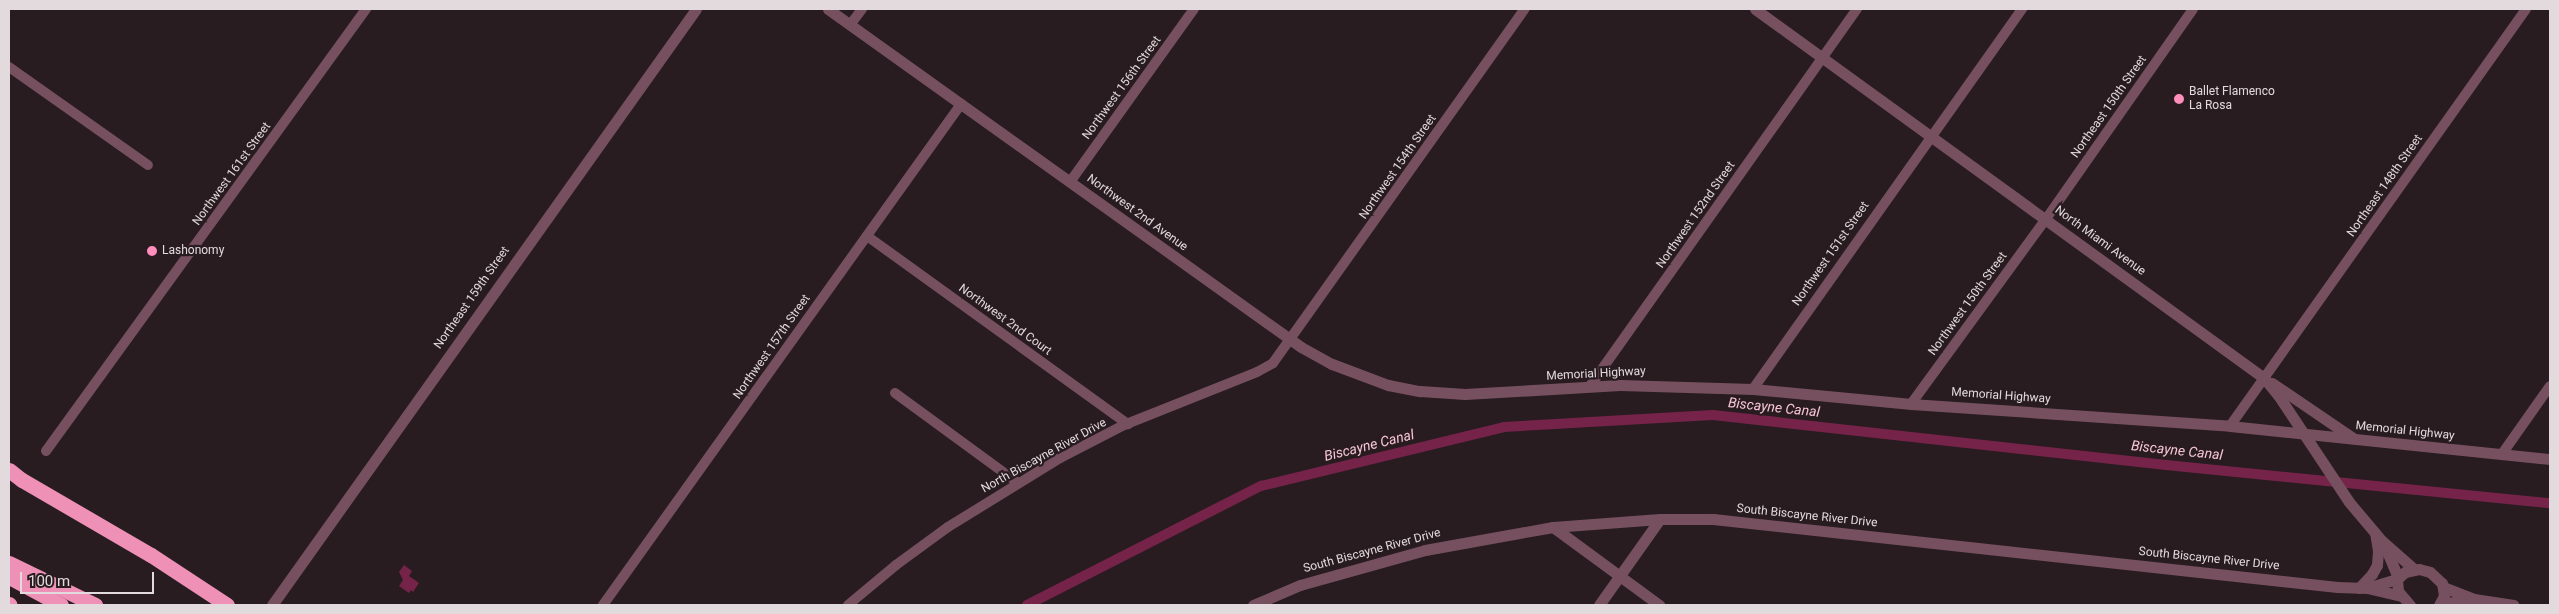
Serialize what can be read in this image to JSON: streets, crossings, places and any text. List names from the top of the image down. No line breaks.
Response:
{"streets":{"street":["Northwest 156th Street","Northeast 150th Street","Northwest 154th Street","Northwest 161st Street","Northeast 148th Street","Northwest 2nd Avenue","Northwest 152nd Street","North Miami Avenue","Northwest 151st Street","Northeast 159th Street","Northwest 150th Street","Northwest 2nd Court","Northwest 157th Street","Memorial Highway","North Biscayne River Drive","South Biscayne River Drive"]},"crossings":[["Northwest 156th Street","Northwest 2nd Avenue"],["Northeast 150th Street","North Miami Avenue"],["Northeast 150th Street","Northwest 150th Street"],["Northwest 154th Street","Northwest 2nd Avenue"],["Northwest 154th Street","North Biscayne River Drive"],["Northeast 148th Street","North Miami Avenue"],["Northeast 148th Street","Memorial Highway"],["Northwest 2nd Avenue","Northwest 157th Street"],["Northwest 2nd Avenue","Memorial Highway"],["Northwest 2nd Avenue","North Biscayne River Drive"],["Northwest 152nd Street","North Miami Avenue"],["Northwest 152nd Street","Memorial Highway"],["North Miami Avenue","Northwest 151st Street"],["North Miami Avenue","Northwest 150th Street"],["North Miami Avenue","Memorial Highway"],["North Miami Avenue","South Biscayne River Drive"],["Northwest 151st Street","Memorial Highway"],["Northwest 150th Street","Memorial Highway"],["Northwest 2nd Court","Northwest 157th Street"],["Northwest 2nd Court","North Biscayne River Drive"]],"water":["Biscayne Canal"],"places":["Ballet Flamenco La Rosa","Lashonomy"],"scale_bar":"100 m"}
